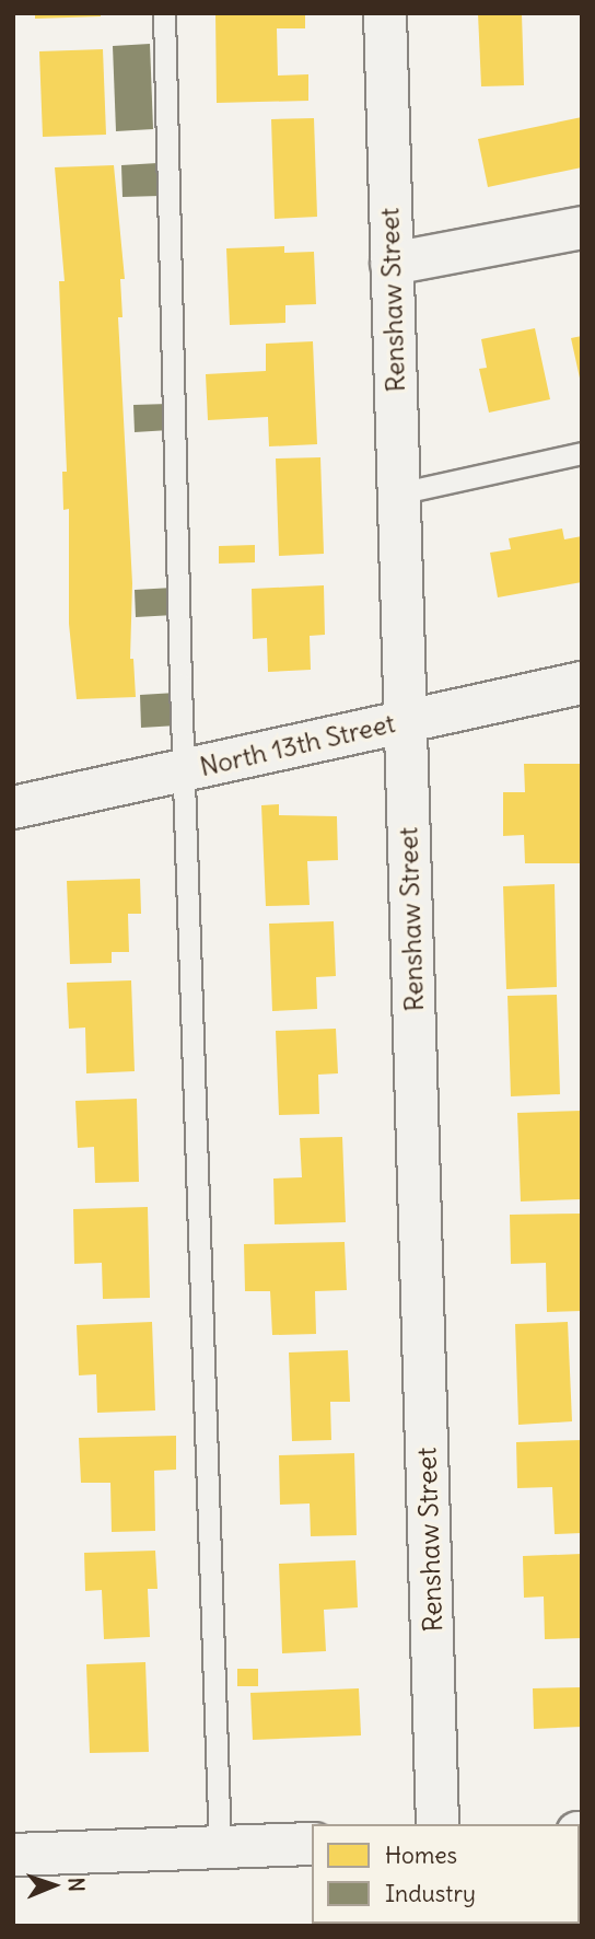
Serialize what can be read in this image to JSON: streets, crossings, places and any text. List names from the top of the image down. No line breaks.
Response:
{"streets":{"street":["Renshaw Street","North 13th Street"]},"crossings":[["Renshaw Street","North 13th Street"]],"legend":["Homes","Industry"],"north":"right"}
